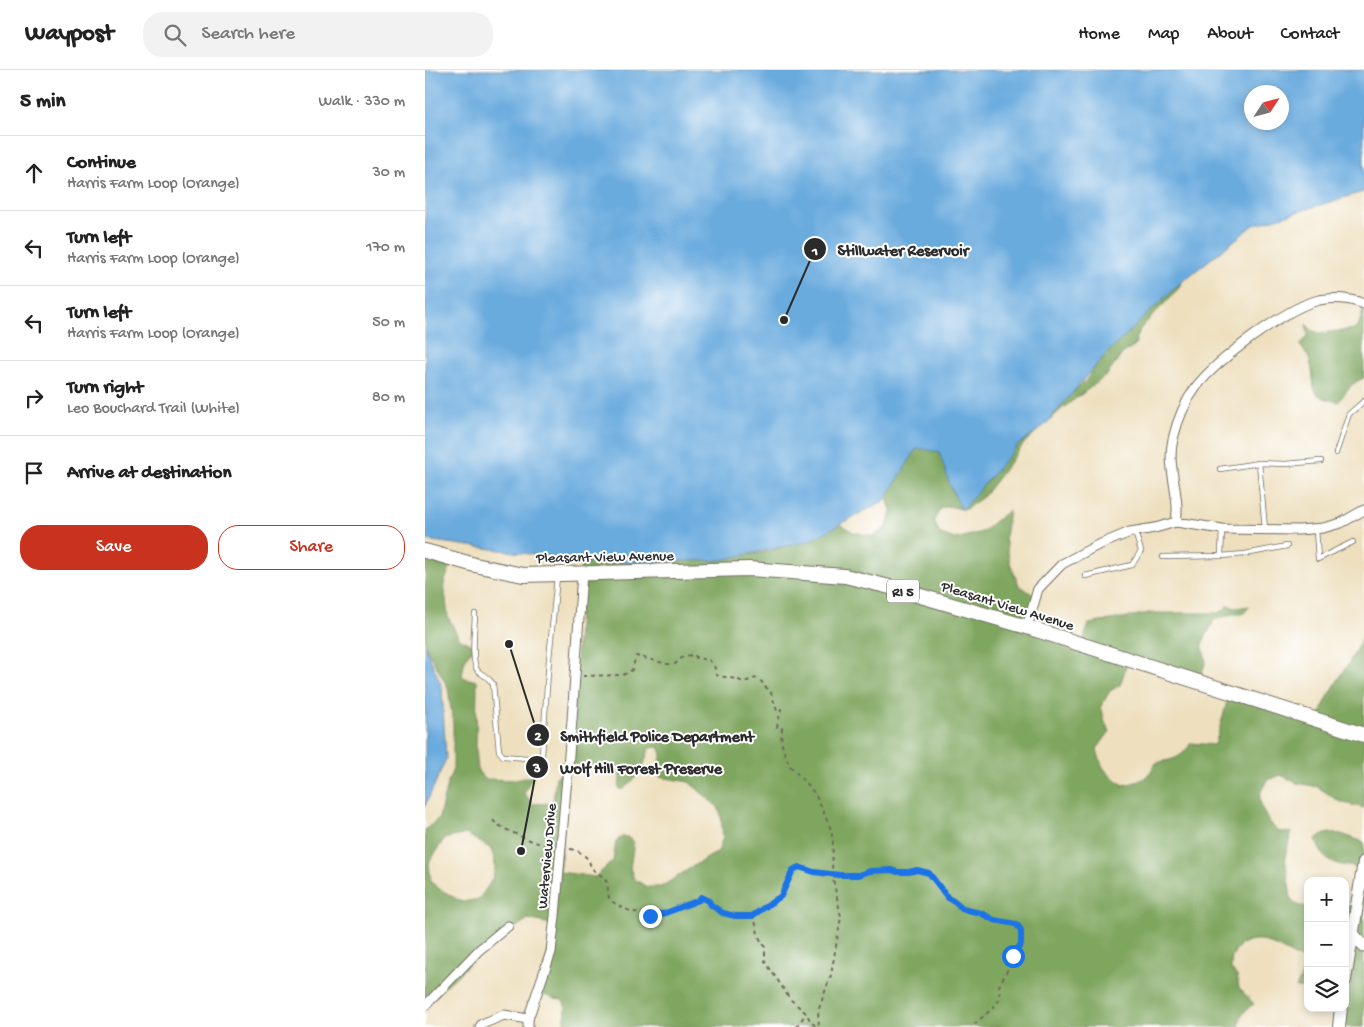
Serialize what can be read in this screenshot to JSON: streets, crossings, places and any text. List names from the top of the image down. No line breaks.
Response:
{"streets":{"main road":["Pleasant View Avenue","RI 5"],"street":["Waterview Drive"]},"crossings":[["Pleasant View Avenue","Waterview Drive"]],"places":["Stillwater Reservoir","Smithfield Police Department","Wolf Hill Forest Preserve"],"north":"top right","page":{"header":"Waypost","search":"Search here","nav":["Home","Map","About","Contact"],"heading":["5 min","Walk · 330 m"],"list":[["Continue","Harris Farm Loop (Orange)","30 m"],["Turn left","Harris Farm Loop (Orange)","170 m"],["Turn left","Harris Farm Loop (Orange)","50 m"],["Turn right","Leo Bouchard Trail (White)","80 m"],"Arrive at destination"],"buttons":["Save","Share"],"map_buttons":["+","−"]}}
